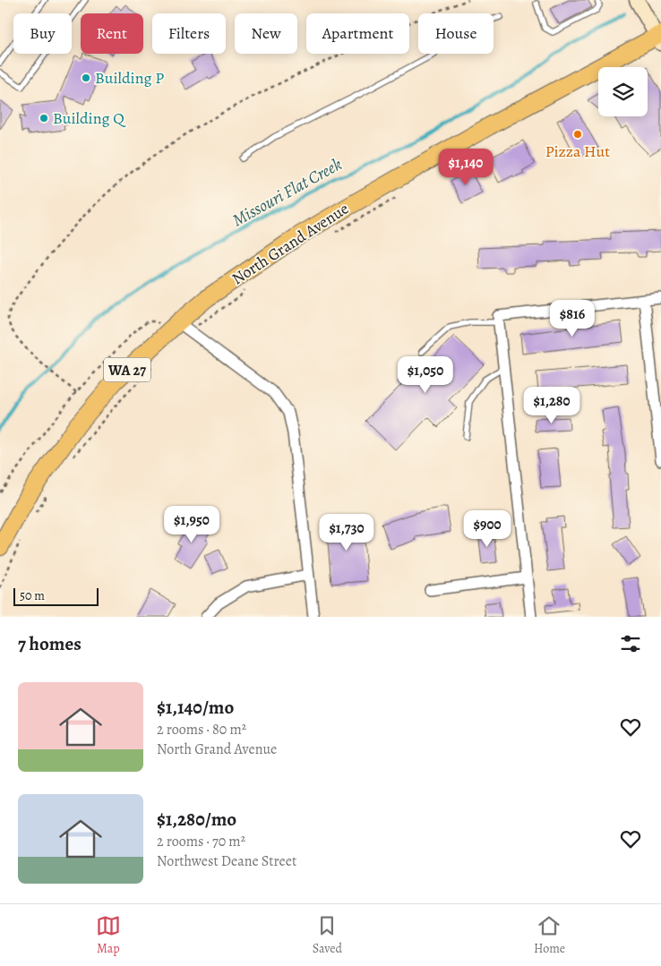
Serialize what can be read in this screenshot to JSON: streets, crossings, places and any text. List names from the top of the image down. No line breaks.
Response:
{"streets":{"main road":["North Grand Avenue","WA 27"]},"water":["Missouri Flat Creek"],"places":["Building P","Building Q","Pizza Hut"],"scale_bar":"50 m","page":{"chip":["Buy","Rent","Filters","New","Apartment","House"],"price":["$1,140","$816","$1,050","$1,280","$1,950","$900","$1,730"],"scale":"50 m","heading":"7 homes","list":[{"name":"$1,140/mo","note":"2 rooms · 80 m² · North Grand Avenue"},{"name":"$1,280/mo","note":"2 rooms · 70 m² · Northwest Deane Street"}],"tabs":["Map","Saved","Home"]}}
